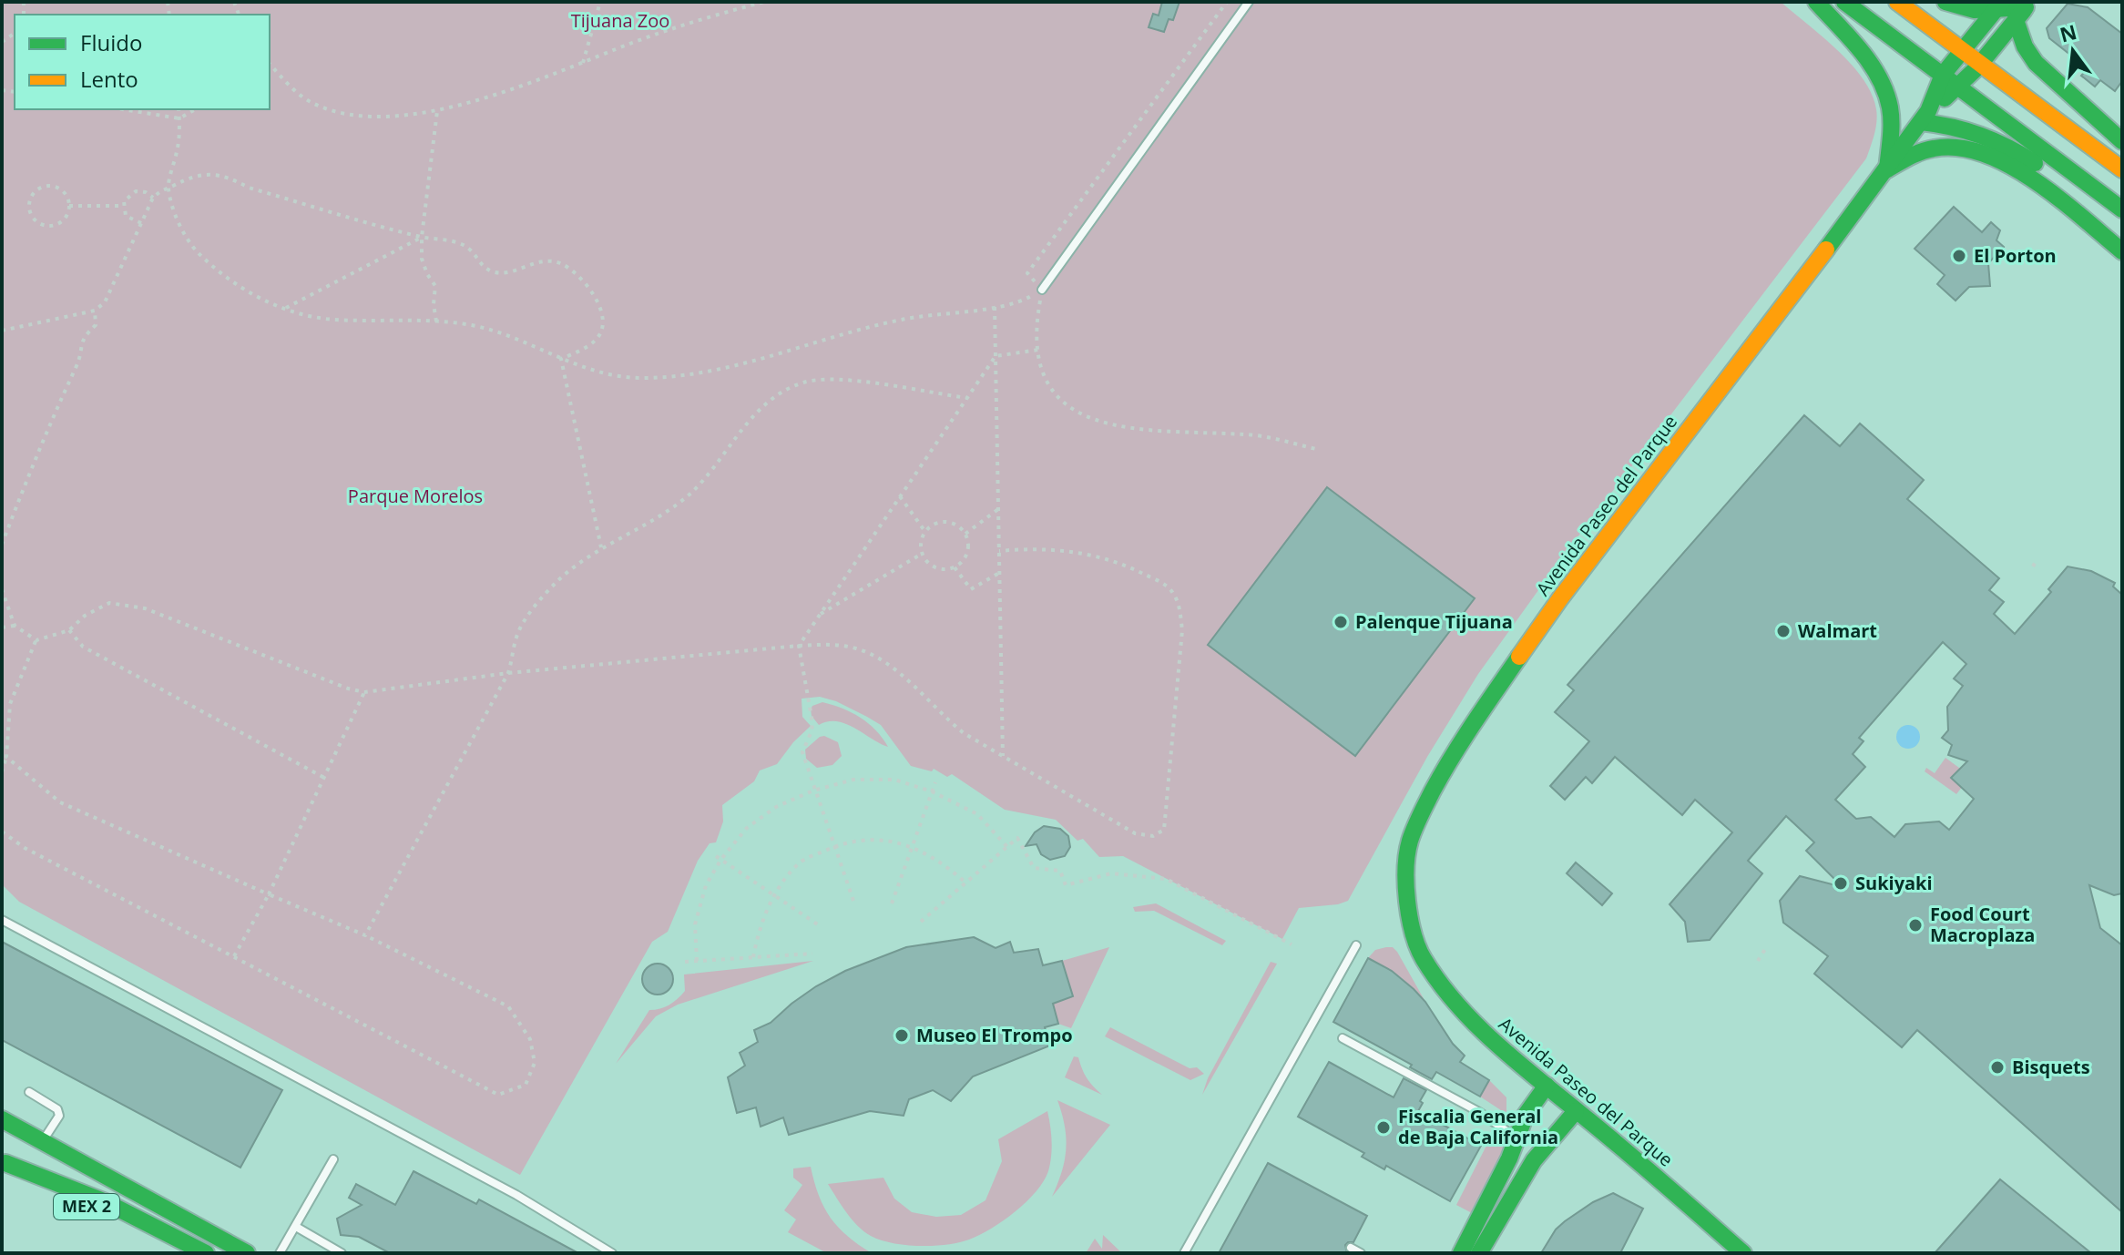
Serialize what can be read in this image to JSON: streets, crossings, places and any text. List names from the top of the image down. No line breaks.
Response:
{"streets":{"main road":["Avenida Paseo del Parque","MEX 2"]},"parks":["Tijuana Zoo","Parque Morelos"],"places":["El Porton","Palenque Tijuana","Walmart","Sukiyaki","Food Court Macroplaza","Museo El Trompo","Bisquets","Fiscalia General de Baja California"],"legend":["Fluido","Lento"],"north":"top"}
